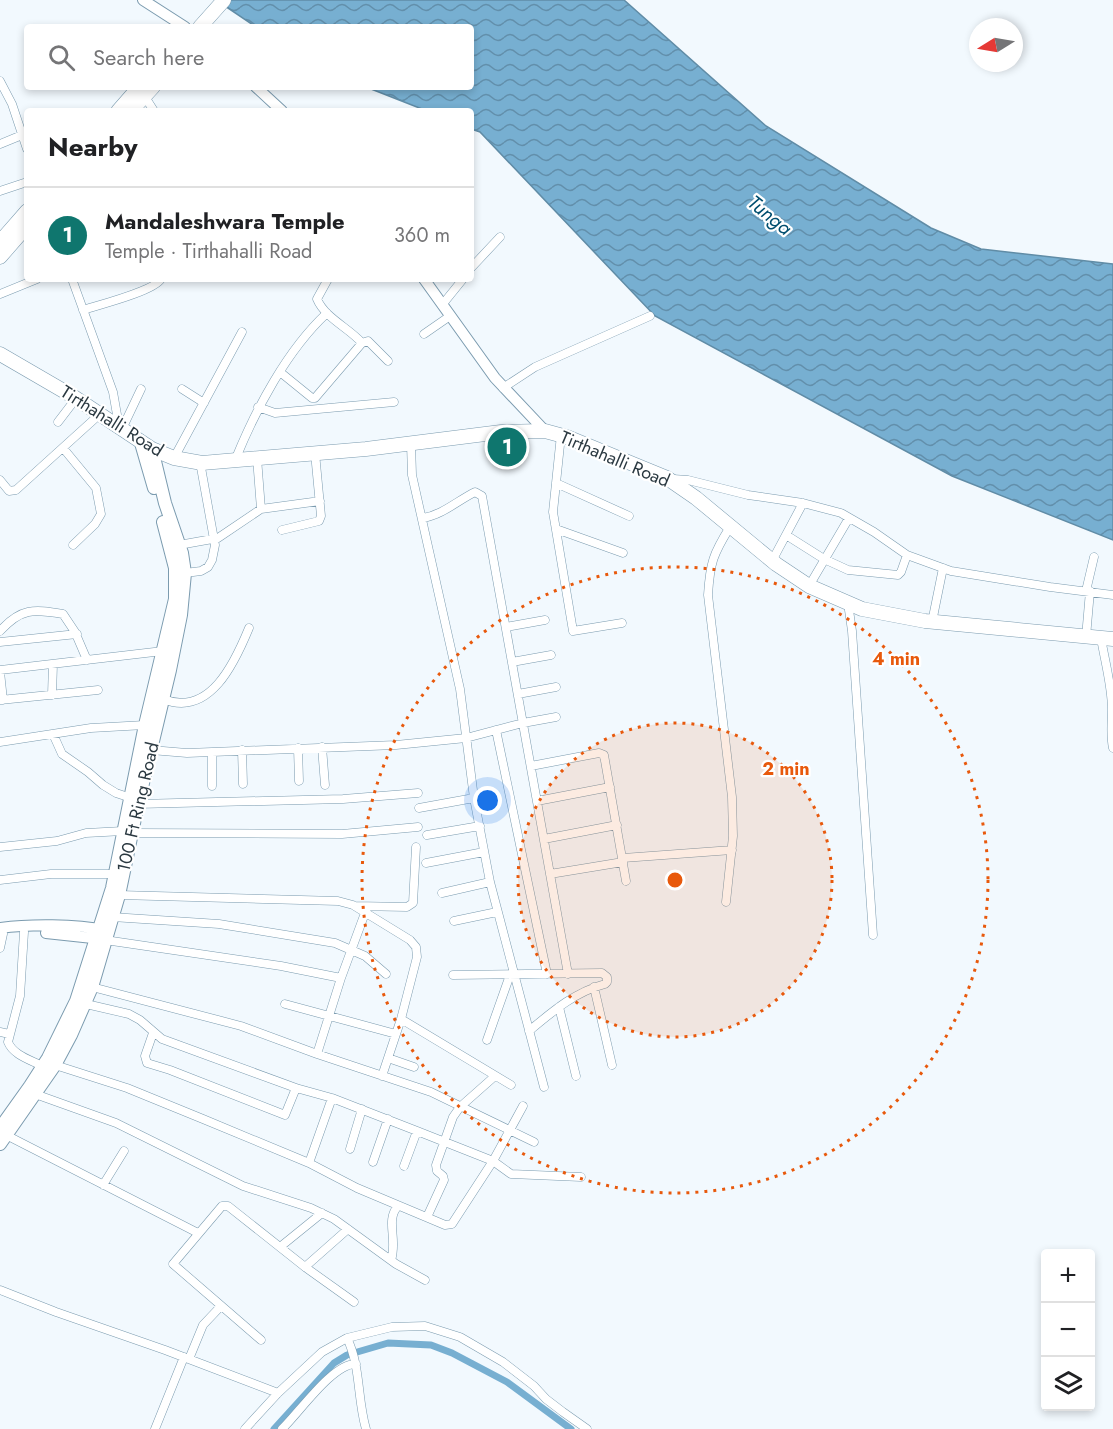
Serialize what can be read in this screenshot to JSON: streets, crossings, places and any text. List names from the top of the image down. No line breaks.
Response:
{"streets":{"highway":["Tirthahalli Road"],"main road":["100 Ft Ring Road"]},"crossings":[["Tirthahalli Road","100 Ft Ring Road"]],"water":["Tunga"],"north":"left","page":{"search":"Search here","heading":"Nearby","list":[{"mark":"1","name":"Mandaleshwara Temple","note":"Temple · Tirthahalli Road","value":"360 m"}],"pins":"1","map_buttons":["+","−"]},"rings":["4 min","2 min"]}
